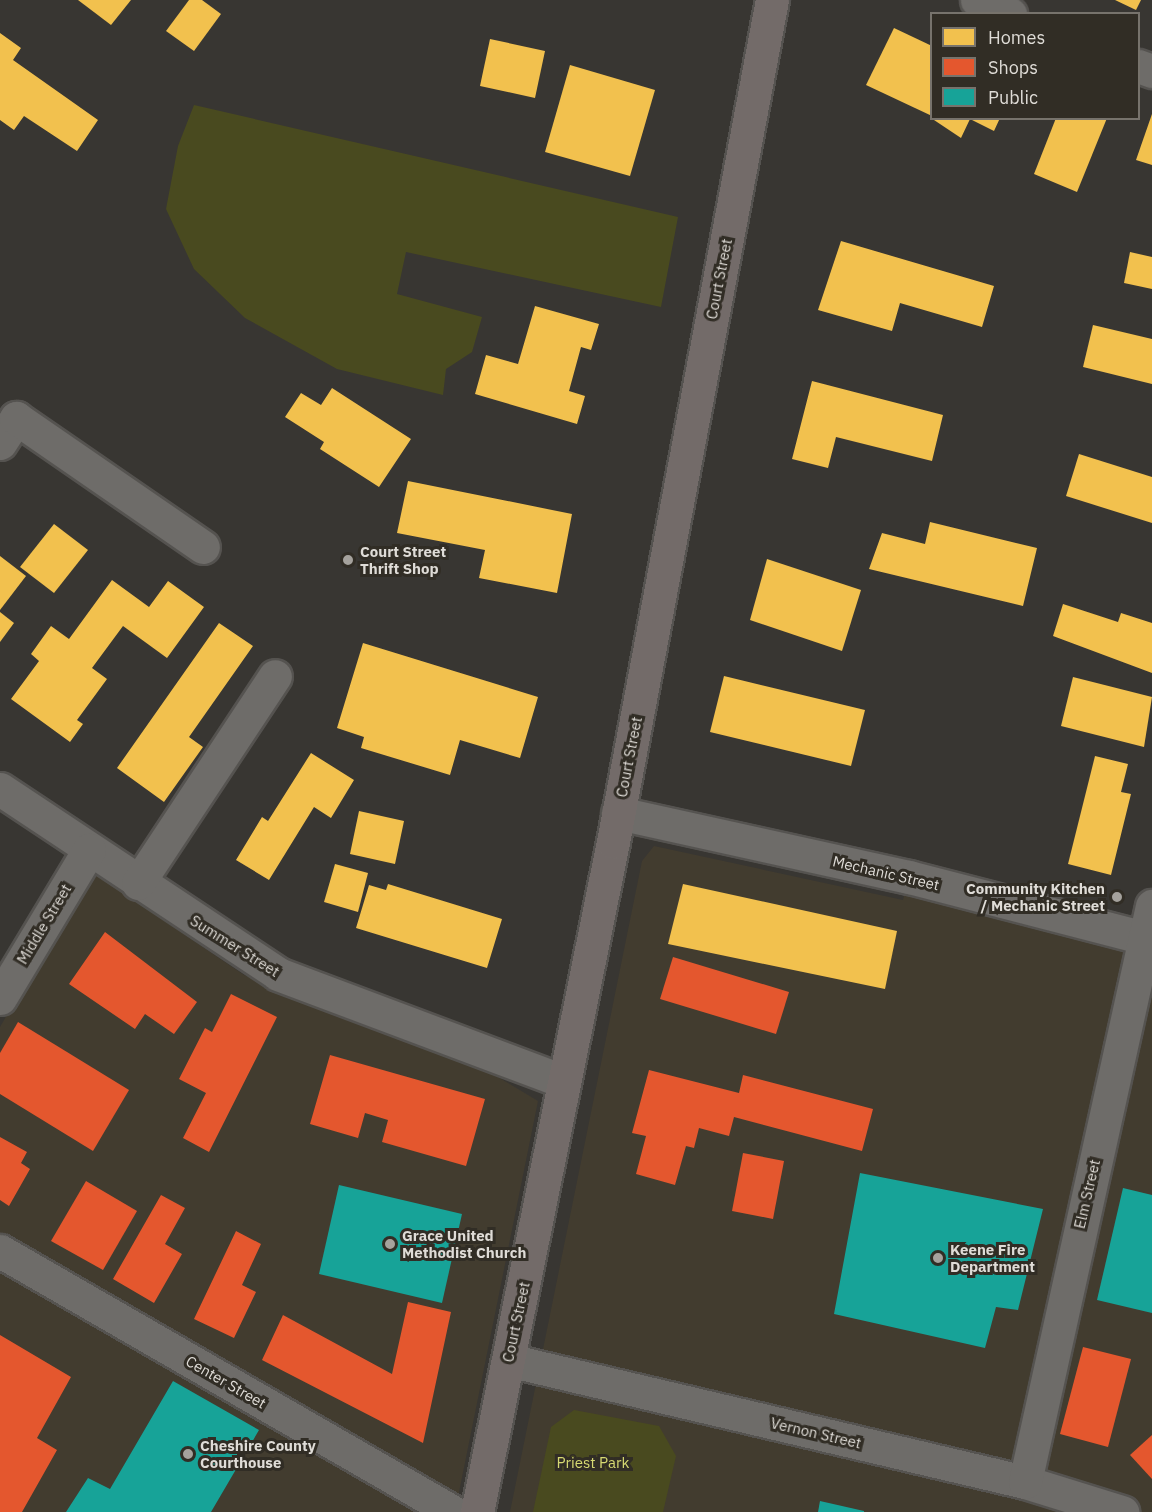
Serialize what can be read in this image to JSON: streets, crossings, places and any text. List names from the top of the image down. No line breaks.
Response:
{"streets":{"main road":["Court Street"],"street":["Mechanic Street","Middle Street","Summer Street","Elm Street","Center Street","Vernon Street"]},"crossings":[["Court Street","Mechanic Street"],["Court Street","Summer Street"],["Court Street","Vernon Street"],["Mechanic Street","Elm Street"],["Middle Street","Summer Street"],["Elm Street","Vernon Street"]],"parks":["Priest Park"],"places":["Court Street Thrift Shop","Community Kitchen / Mechanic Street","Grace United Methodist Church","Keene Fire Department","Cheshire County Courthouse"],"legend":["Homes","Shops","Public"]}
